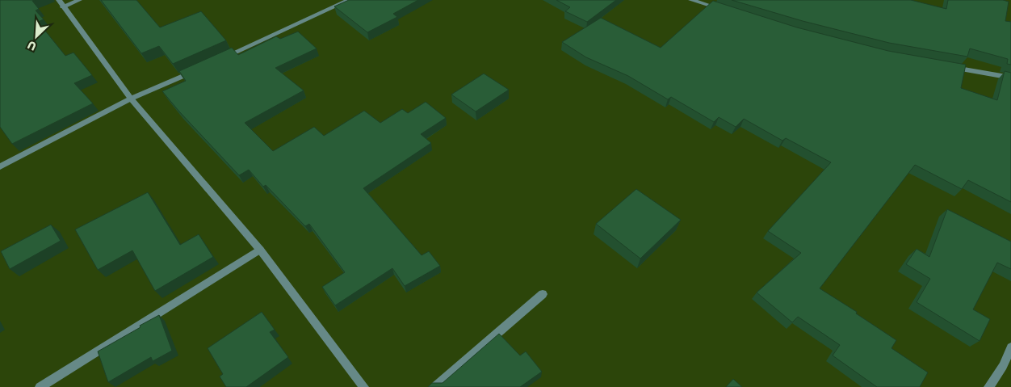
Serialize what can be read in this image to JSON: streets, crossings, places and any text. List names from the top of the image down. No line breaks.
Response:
{"north":"bottom left"}
